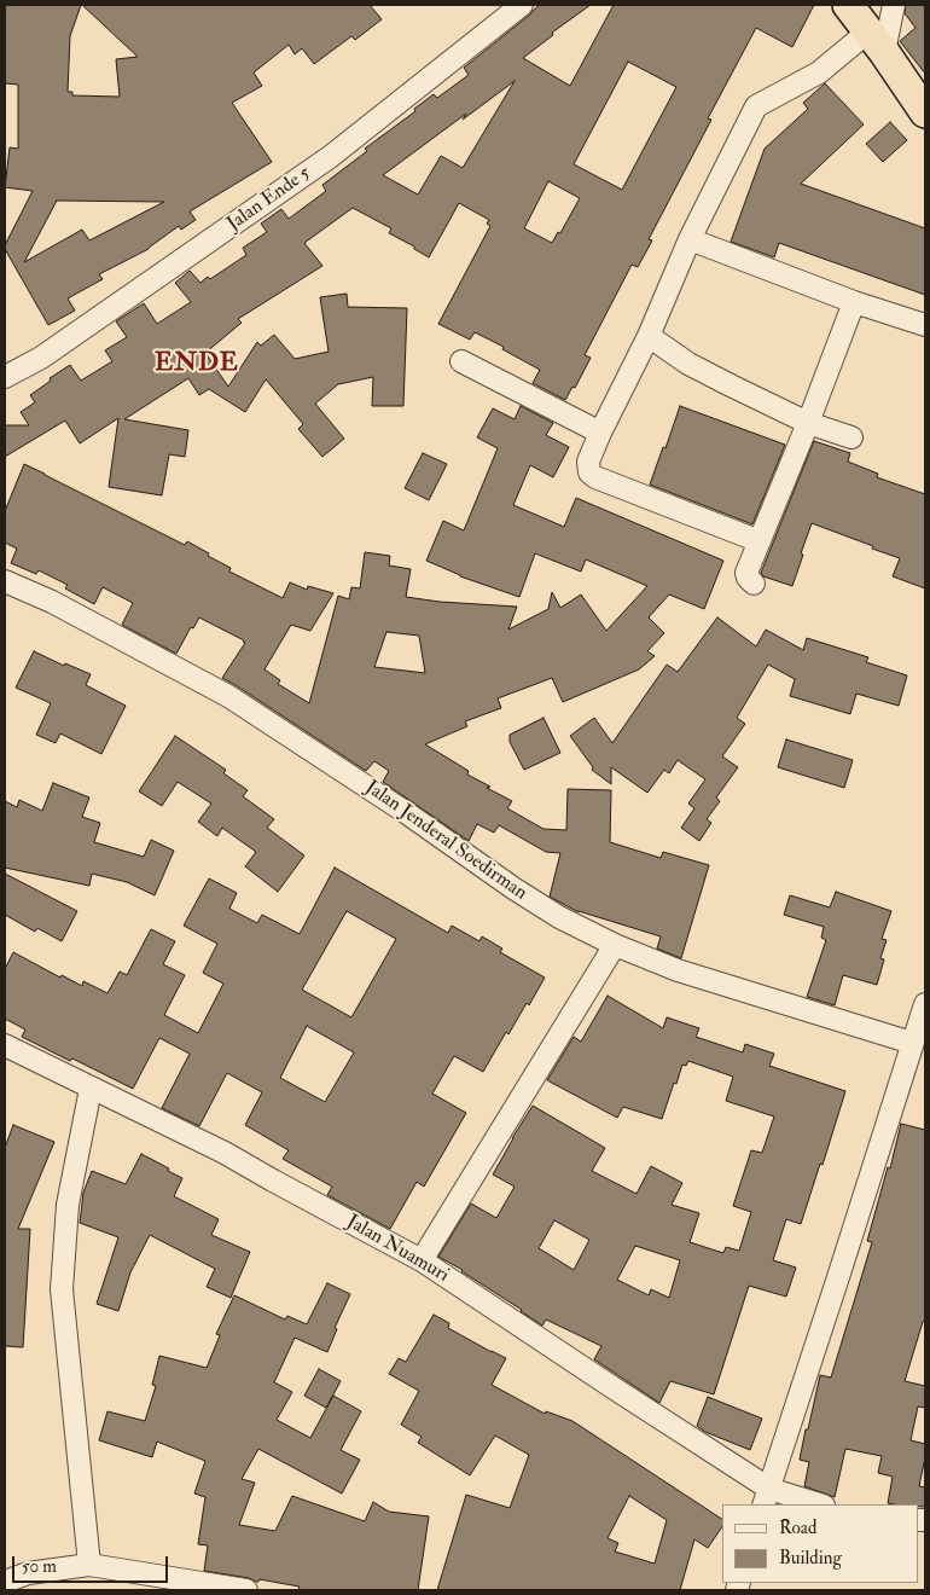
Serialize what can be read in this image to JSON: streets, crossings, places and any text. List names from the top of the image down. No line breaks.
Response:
{"streets":{"street":["Jalan Ende 5","Jalan Jenderal Soedirman","Jalan Nuamuri"]},"districts":["ENDE"],"legend":["Road","Building"],"scale_bar":"50 m"}
